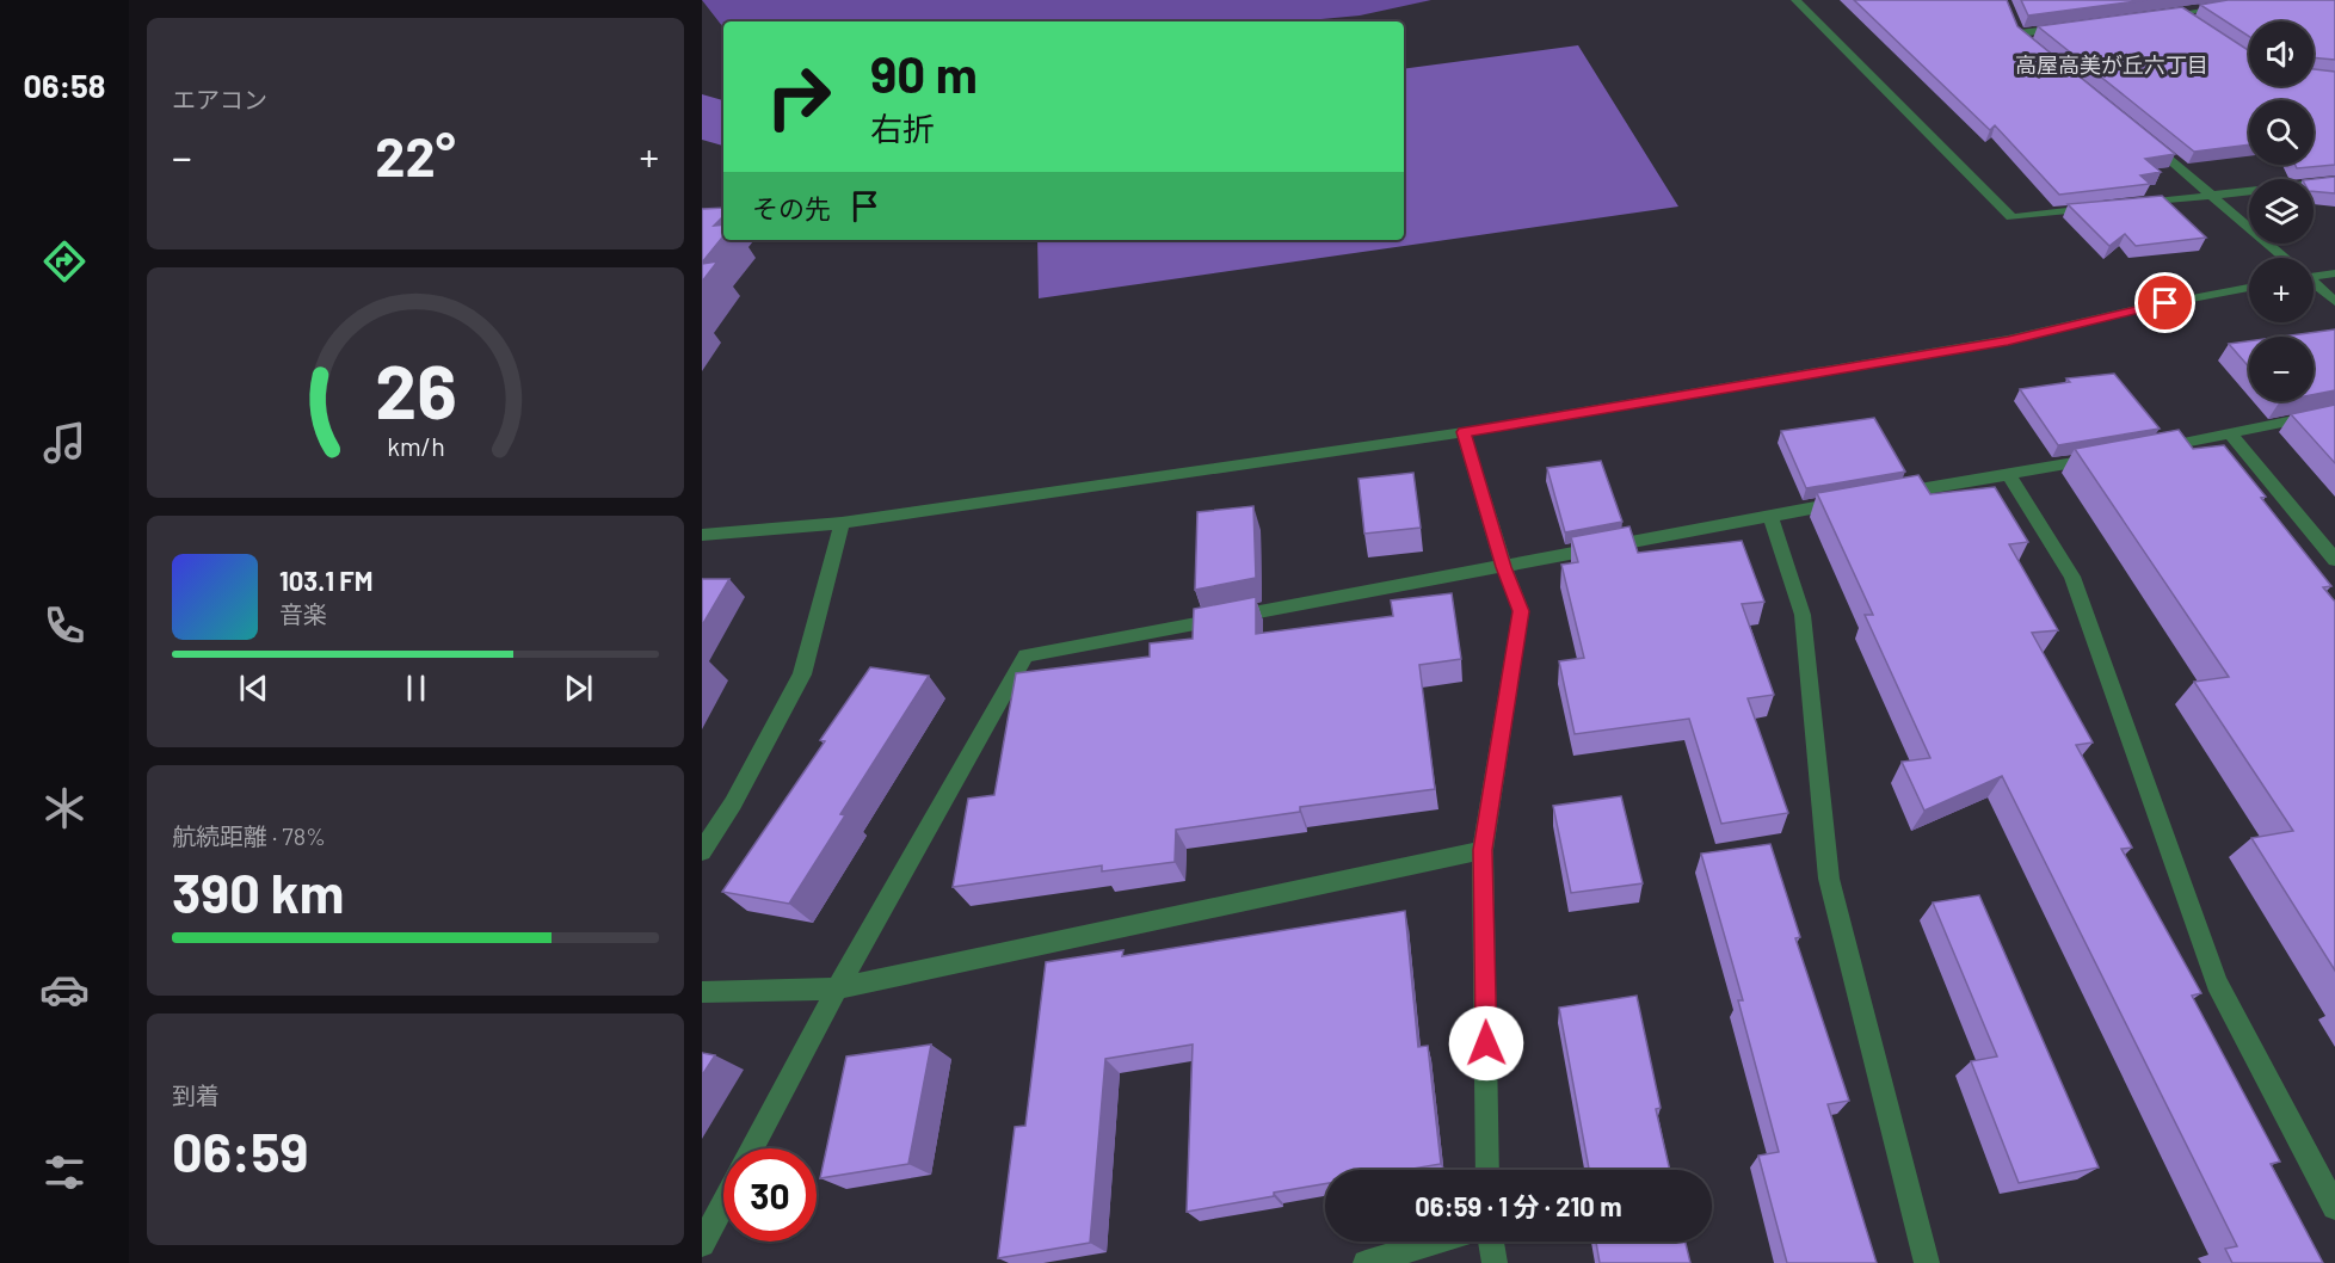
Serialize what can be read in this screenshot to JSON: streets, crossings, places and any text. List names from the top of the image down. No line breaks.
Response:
{"districts":["高屋高美が丘六丁目"],"page":{"tabs":"06:58","tile":["エアコン",["航続距離 · 78%","390 km"],["到着","06:59"]],"map_buttons":["+","−"],"turn":["90 m","右折"],"heat":["−","22°","+"],"then":"その先","song":["103.1 FM","音楽"],"limit":"30","trip":"06:59 · 1 分 · 210 m","gauge":["26","km/h"]}}
